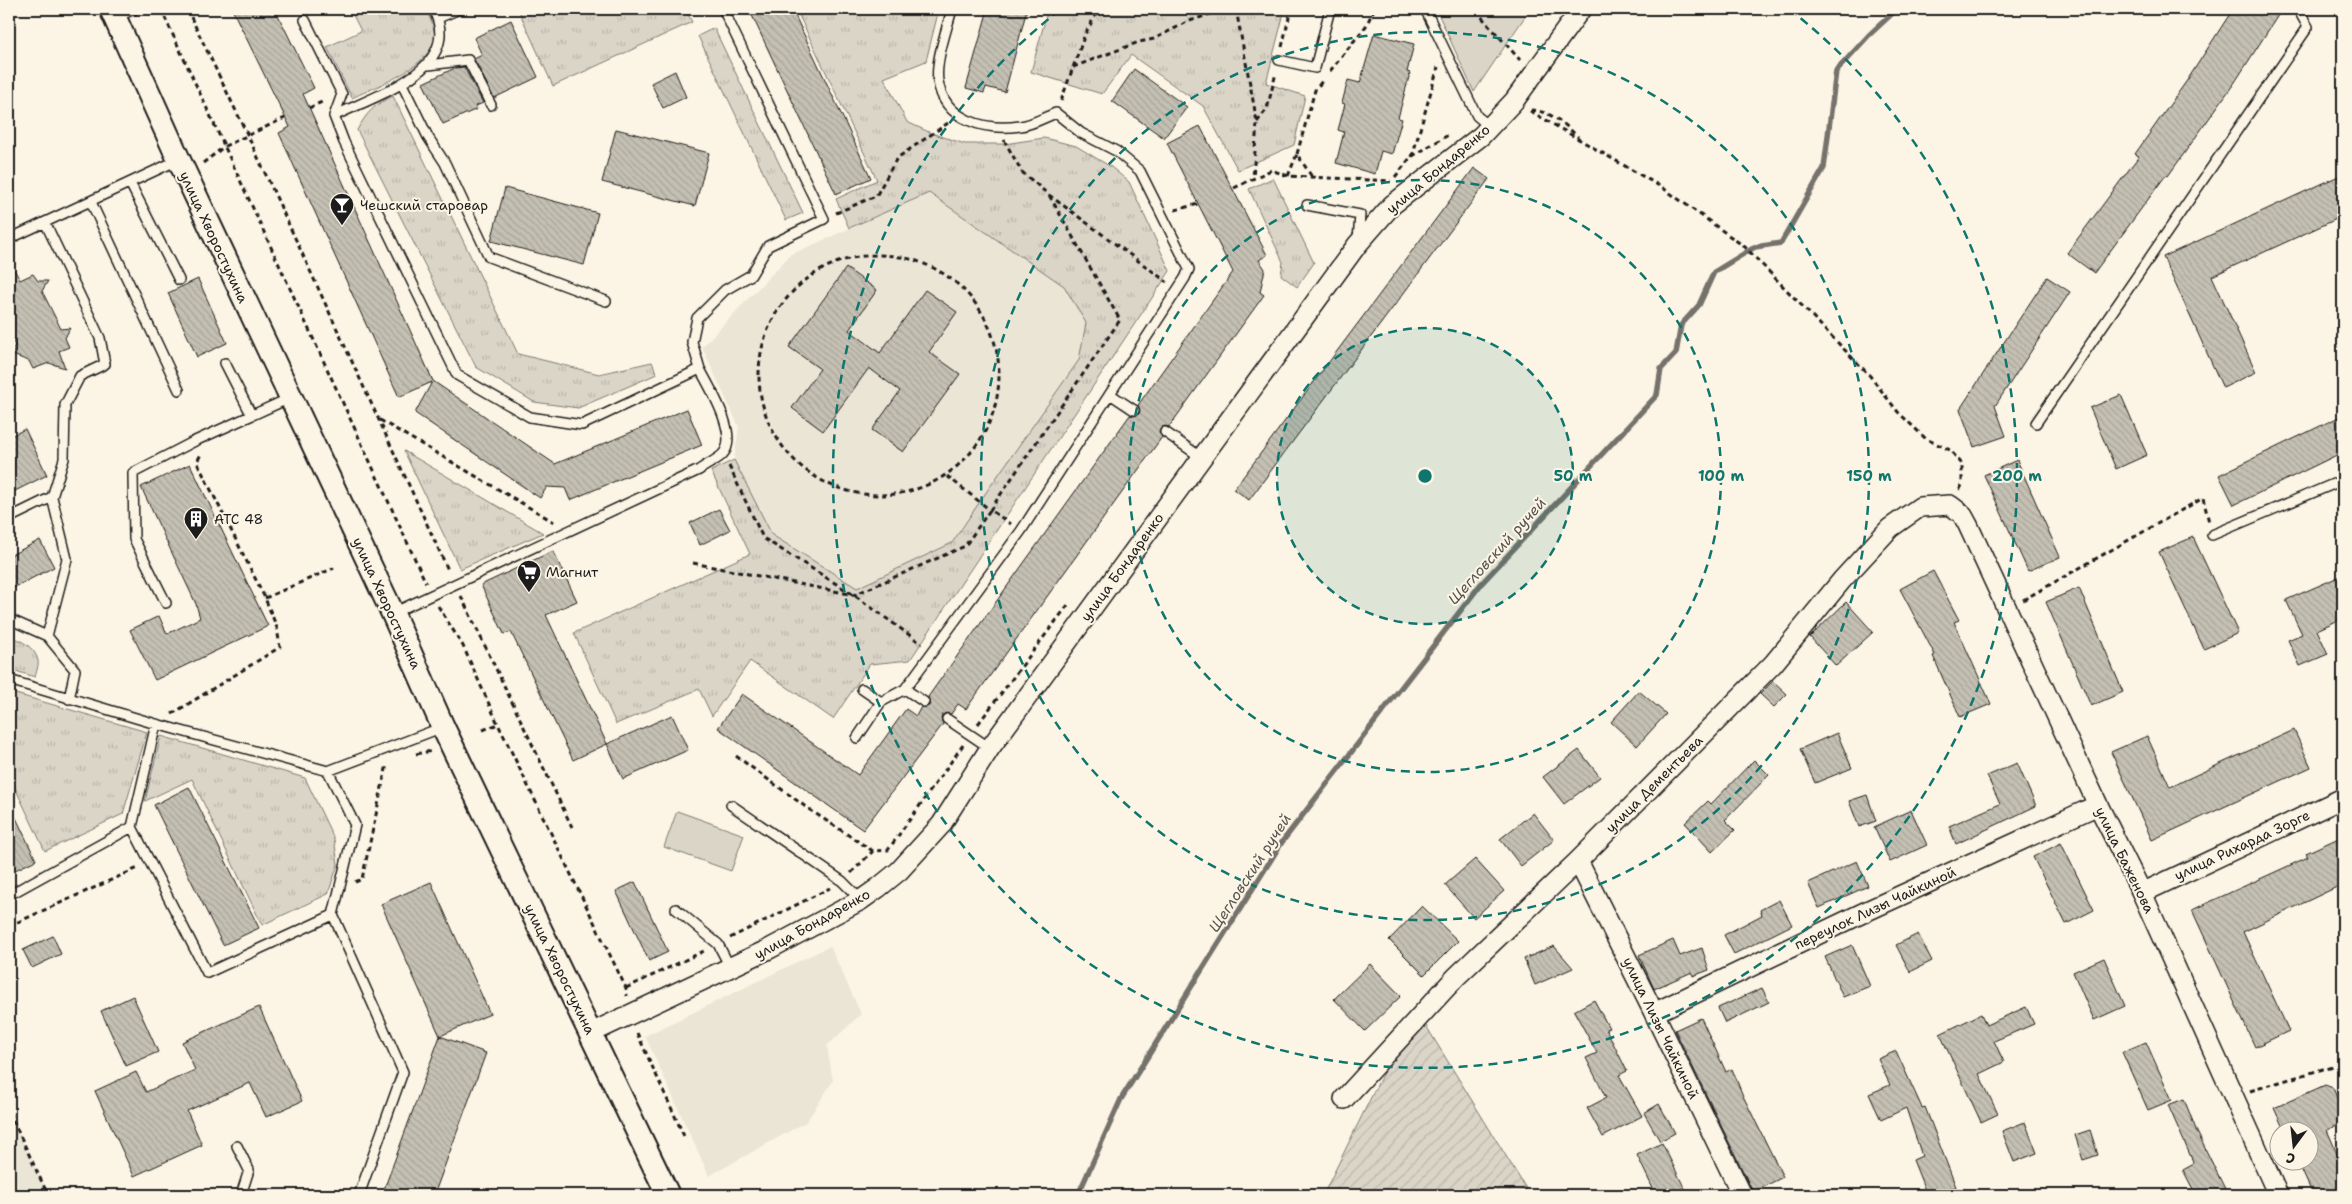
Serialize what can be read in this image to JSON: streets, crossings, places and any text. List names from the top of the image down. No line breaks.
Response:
{"streets":{"street":["улица Бондаренко","улица Хворостухина","улица Дементьева","улица Рихарда Зорге","улица Баженова","переулок Лизы Чайкиной","улица Лизы Чайкиной"]},"crossings":[["улица Бондаренко","улица Хворостухина"],["улица Дементьева","улица Баженова"],["улица Дементьева","улица Лизы Чайкиной"],["улица Рихарда Зорге","улица Баженова"],["улица Баженова","переулок Лизы Чайкиной"],["переулок Лизы Чайкиной","улица Лизы Чайкиной"]],"water":["Щегловский ручей"],"places":{"bar":["Чешский старовар"],"building":["АТС 48"],"supermarket":["Магнит"]},"north":"bottom","rings":["50 m","100 m","150 m","200 m"]}
